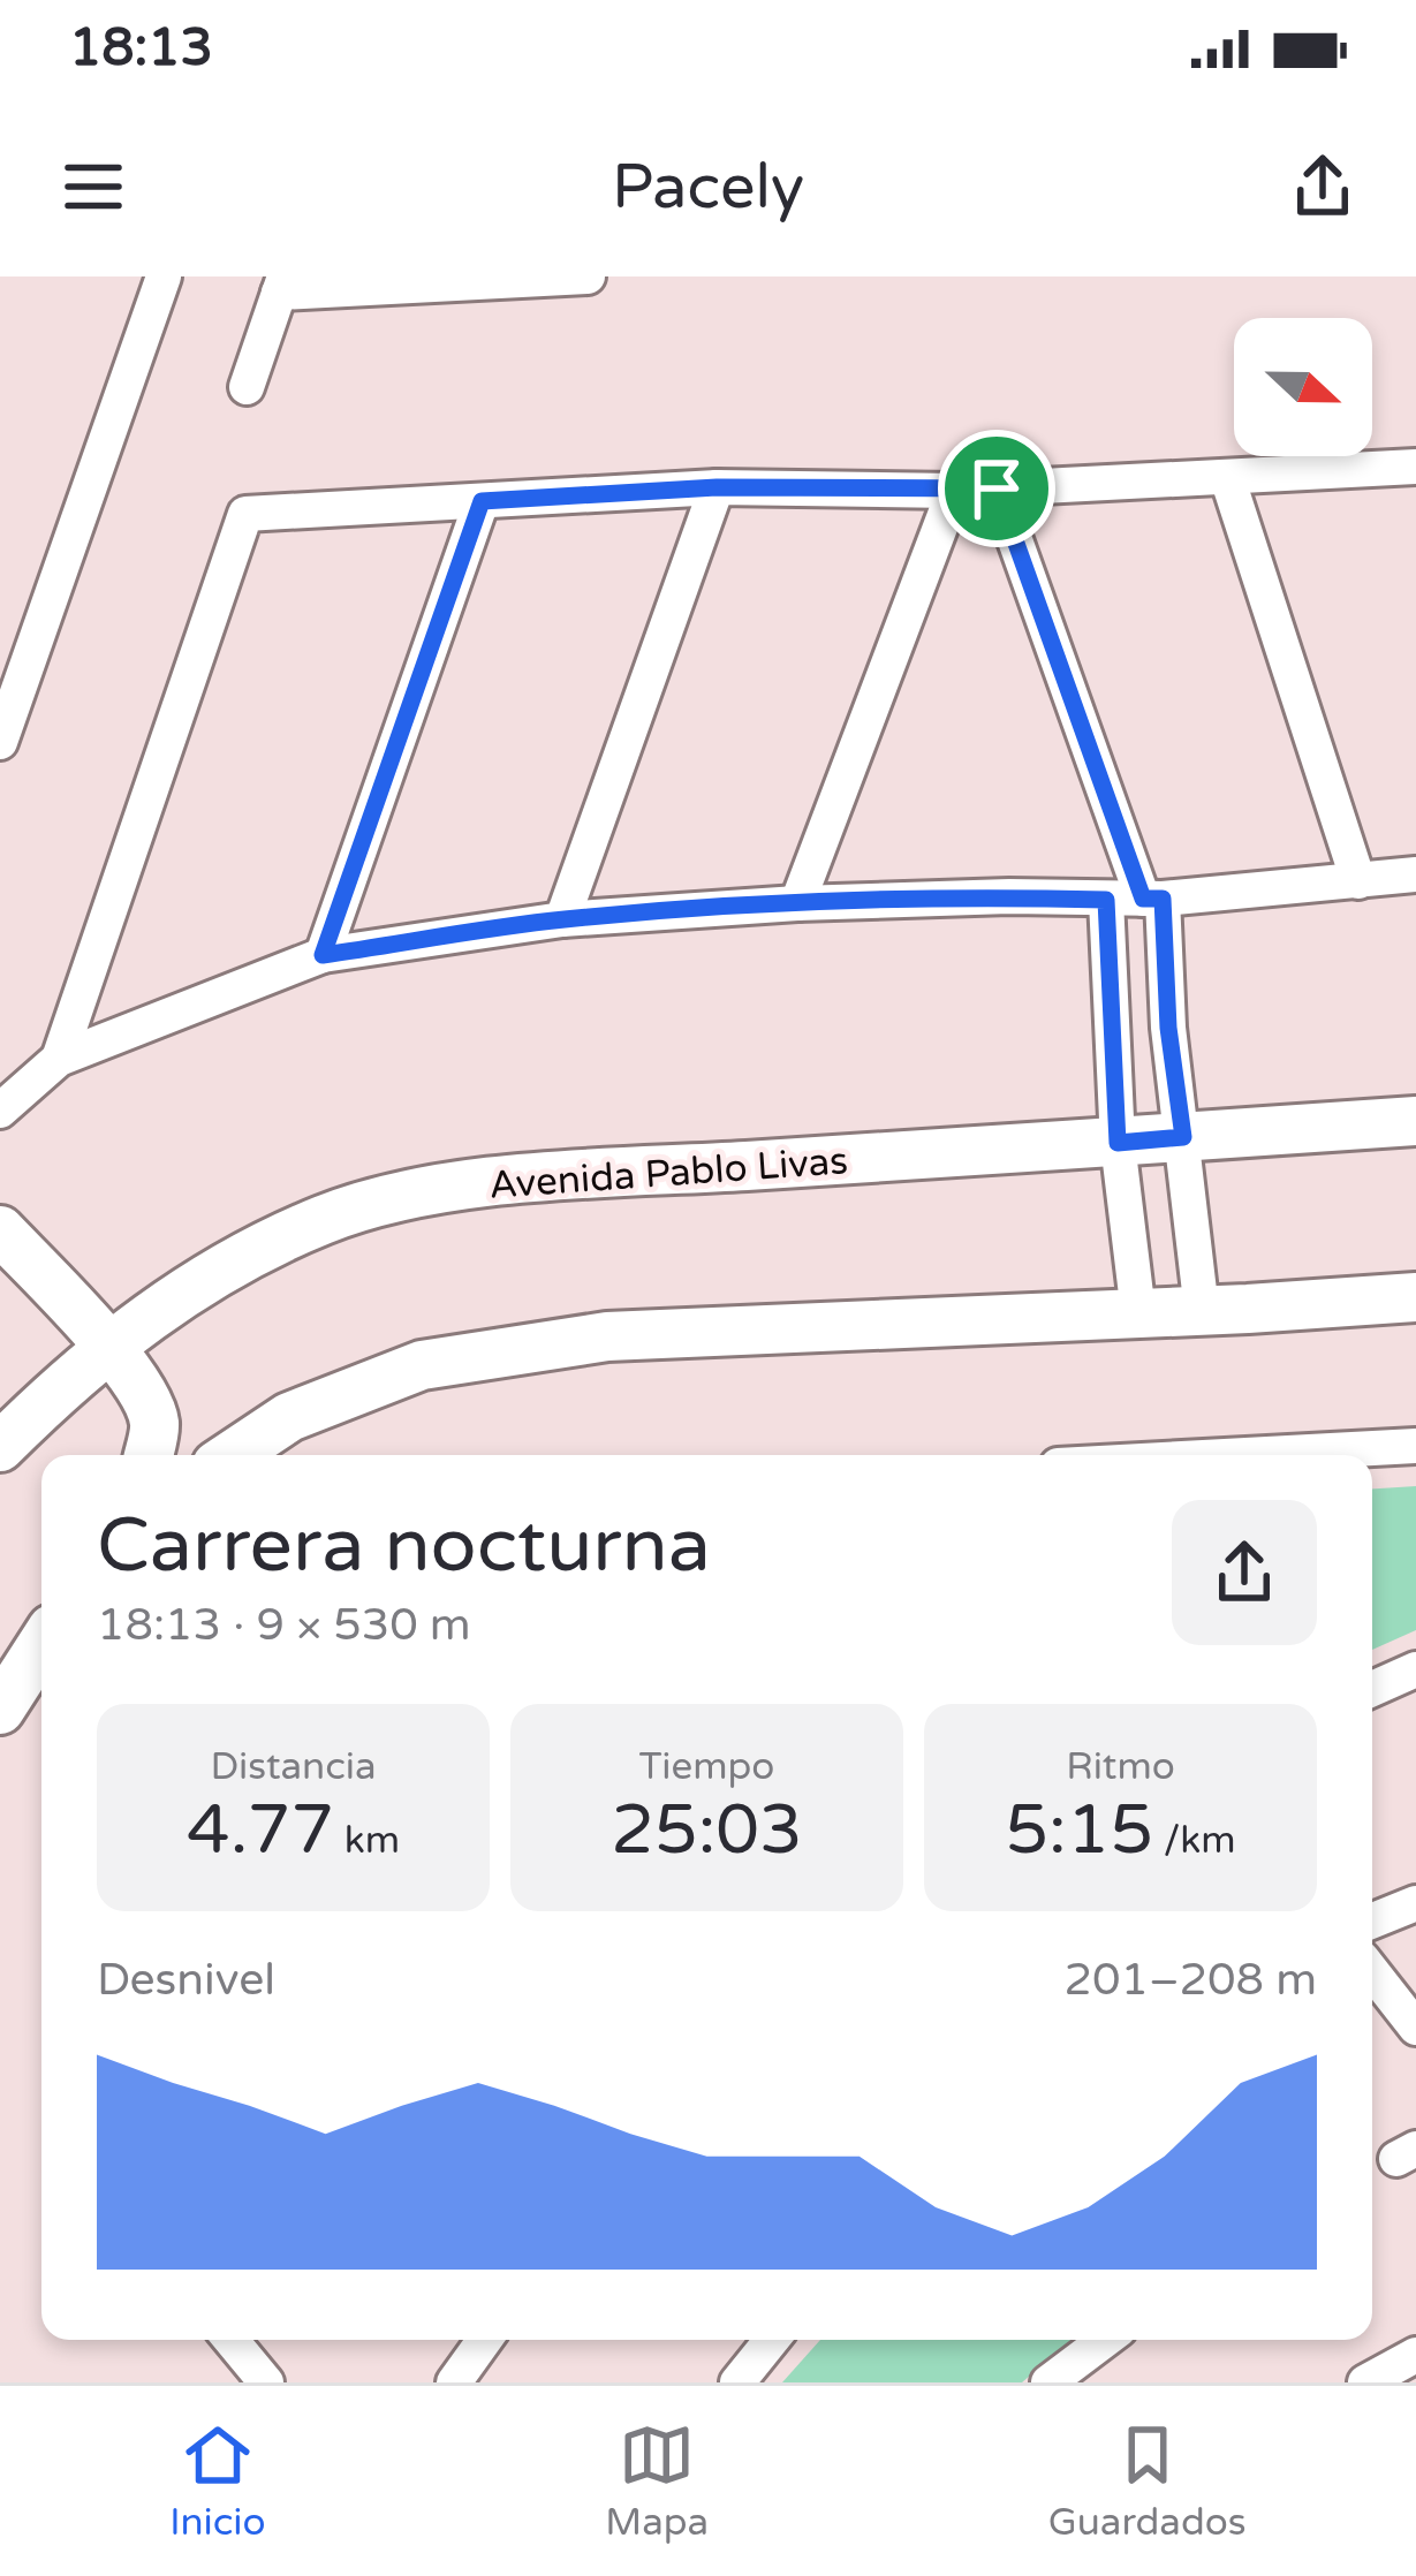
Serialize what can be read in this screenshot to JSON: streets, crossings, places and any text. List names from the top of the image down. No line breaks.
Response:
{"streets":{"street":["Avenida Pablo Livas"]},"north":"right","page":{"status":"18:13","header":"Pacely","heading":["Carrera nocturna","18:13 · 9 × 530 m"],"stats":[["Distancia","4.77 km"],["Tiempo","25:03"],["Ritmo","5:15 /km"]],"chart":["Desnivel","201–208 m"],"tabs":["Inicio","Mapa","Guardados"]}}
